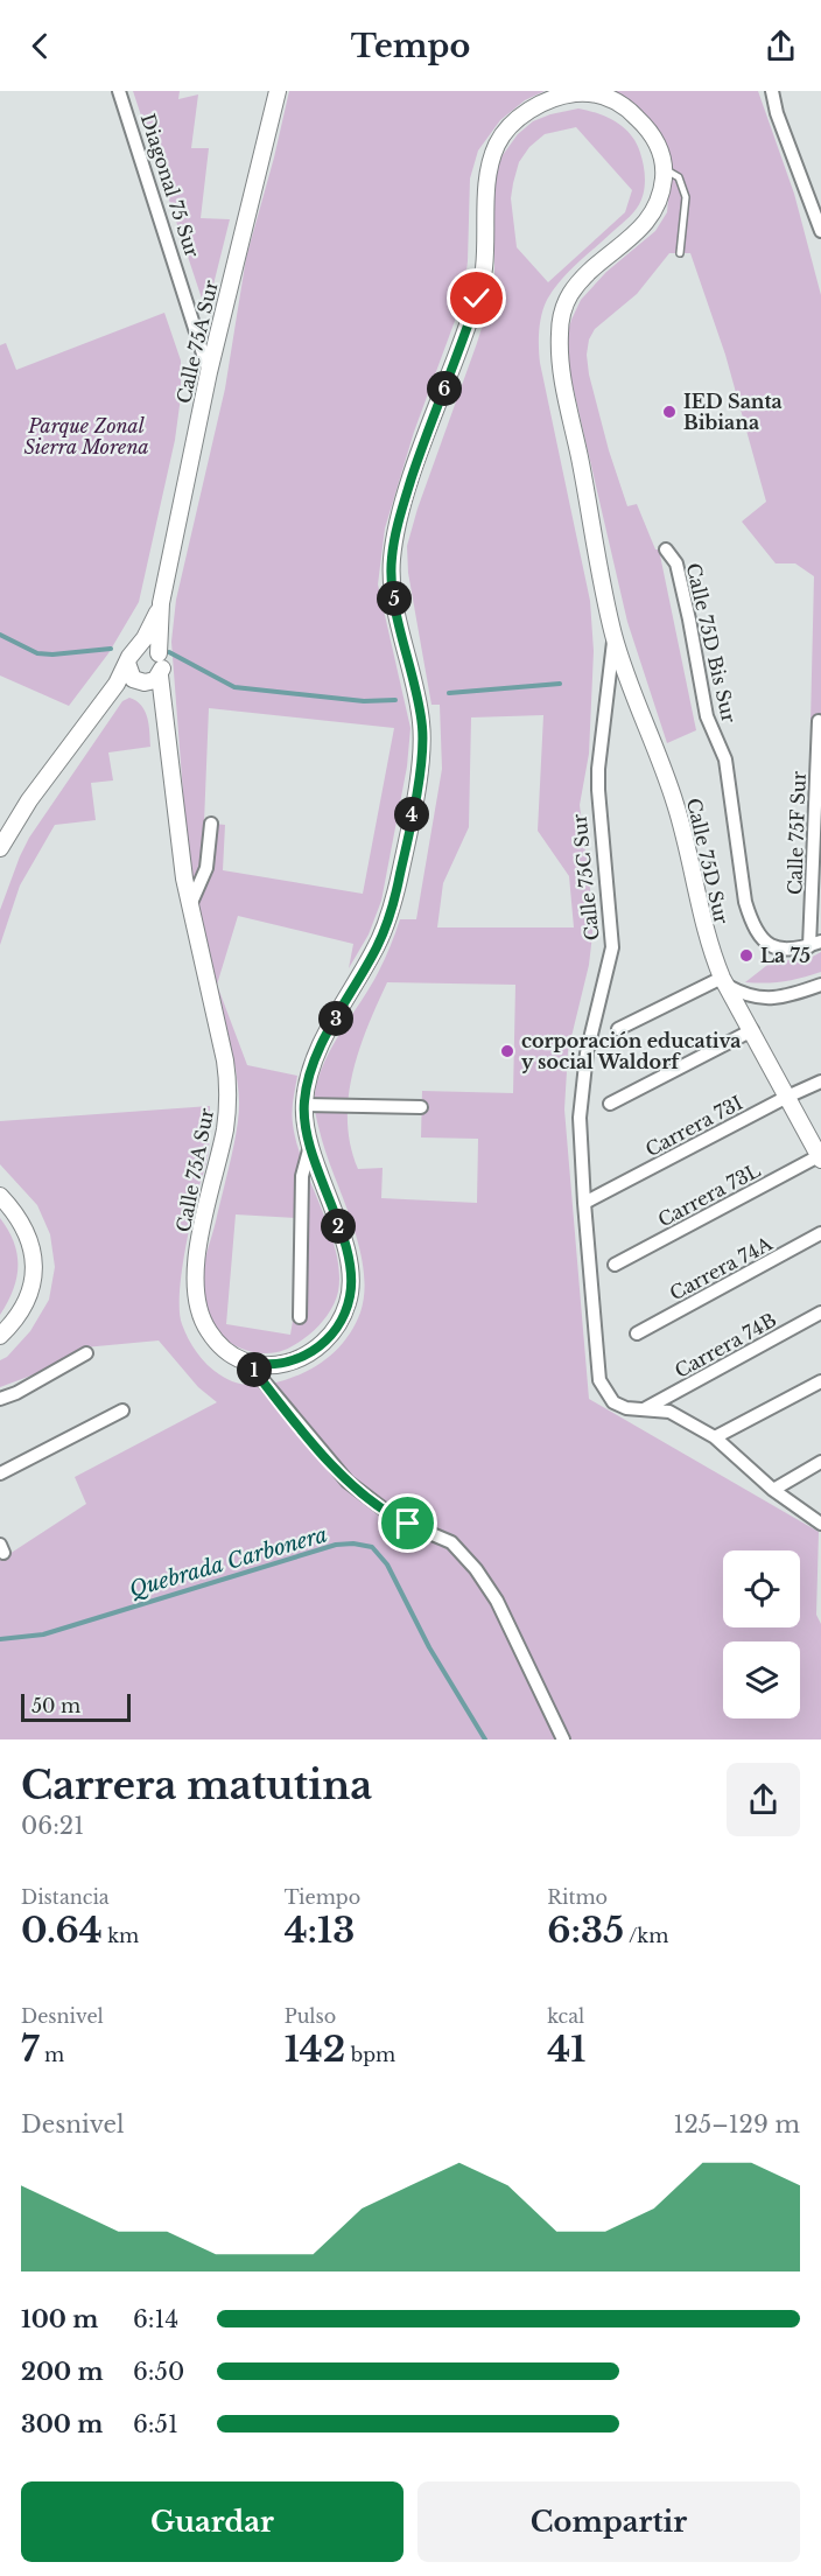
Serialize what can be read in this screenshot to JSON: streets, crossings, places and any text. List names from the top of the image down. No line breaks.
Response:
{"streets":{"street":["Diagonal 75 Sur","Calle 75A Sur","Calle 75D Bis Sur","Calle 75F Sur","Calle 75D Sur","Calle 75C Sur","Carrera 73I","Carrera 73L","Carrera 74A","Carrera 74B"]},"crossings":[["Diagonal 75 Sur","Calle 75A Sur"],["Calle 75D Bis Sur","Calle 75F Sur"],["Calle 75D Sur","Calle 75C Sur"],["Calle 75D Sur","Carrera 73I"],["Calle 75D Sur","Carrera 73L"],["Calle 75C Sur","Carrera 73I"],["Calle 75C Sur","Carrera 74B"]],"water":["Quebrada Carbonera"],"parks":["Parque Zonal Sierra Morena"],"places":["IED Santa Bibiana","La 75","corporación educativa y social Waldorf"],"scale_bar":"50 m","page":{"header":"Tempo","pins":["6","5","4","3","2","1"],"scale":"50 m","heading":["Carrera matutina","06:21"],"stats":[["Distancia","0.64 km"],["Tiempo","4:13"],["Ritmo","6:35 /km"],["Desnivel","7 m"],["Pulso","142 bpm"],["kcal","41"]],"chart":["Desnivel","125–129 m"],"list":[{"name":"100 m","note":"6:14"},{"name":"200 m","note":"6:50"},{"name":"300 m","note":"6:51"}],"buttons":["Guardar","Compartir"]}}
